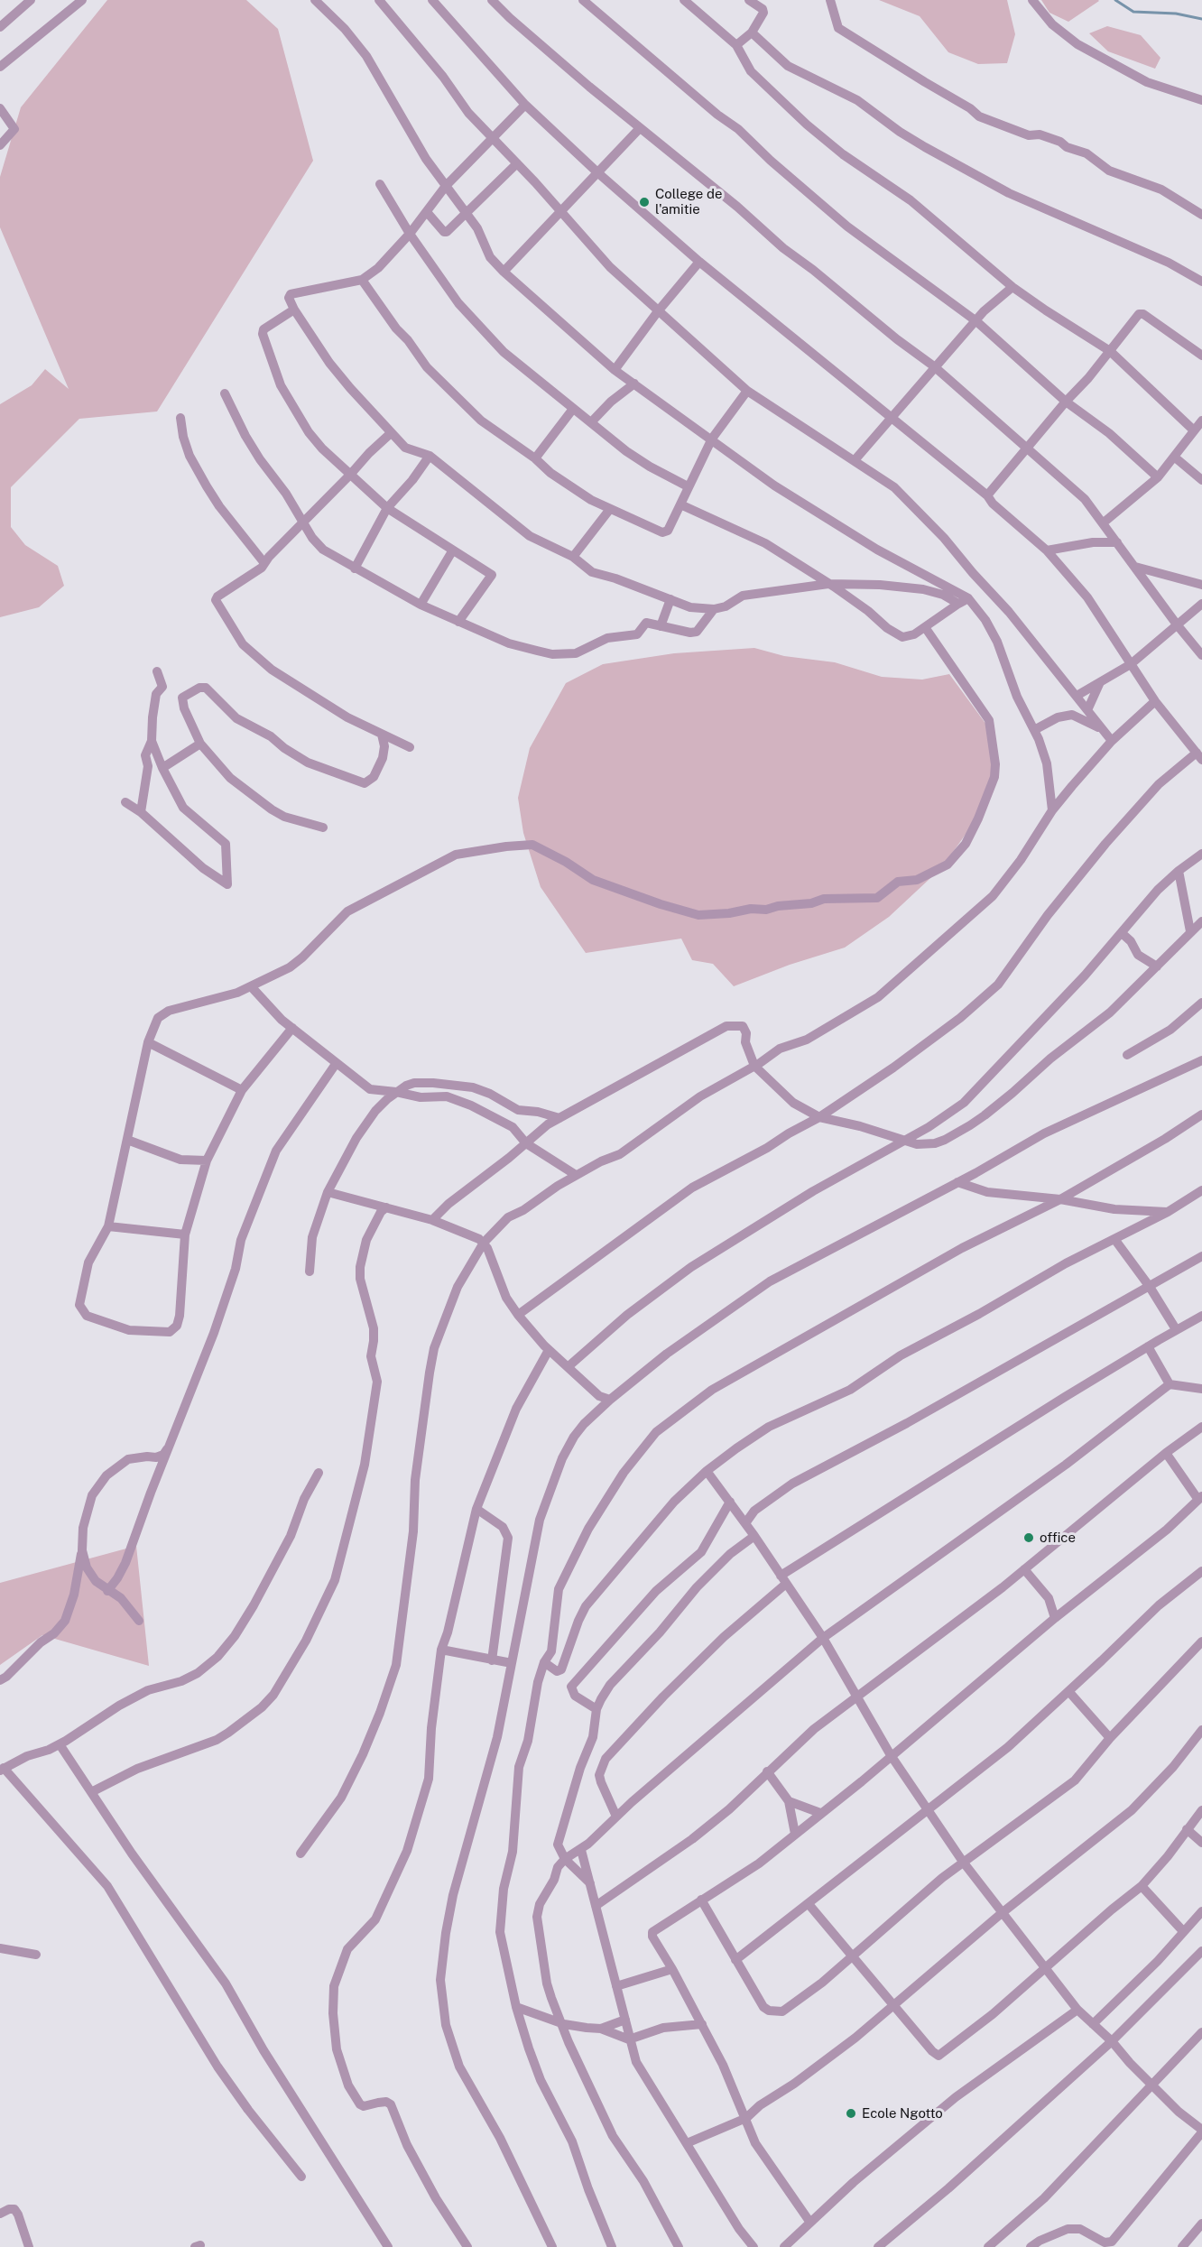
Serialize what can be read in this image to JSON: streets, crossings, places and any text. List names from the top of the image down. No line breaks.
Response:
{"places":["College de l'amitie","office","Ecole Ngotto"]}
